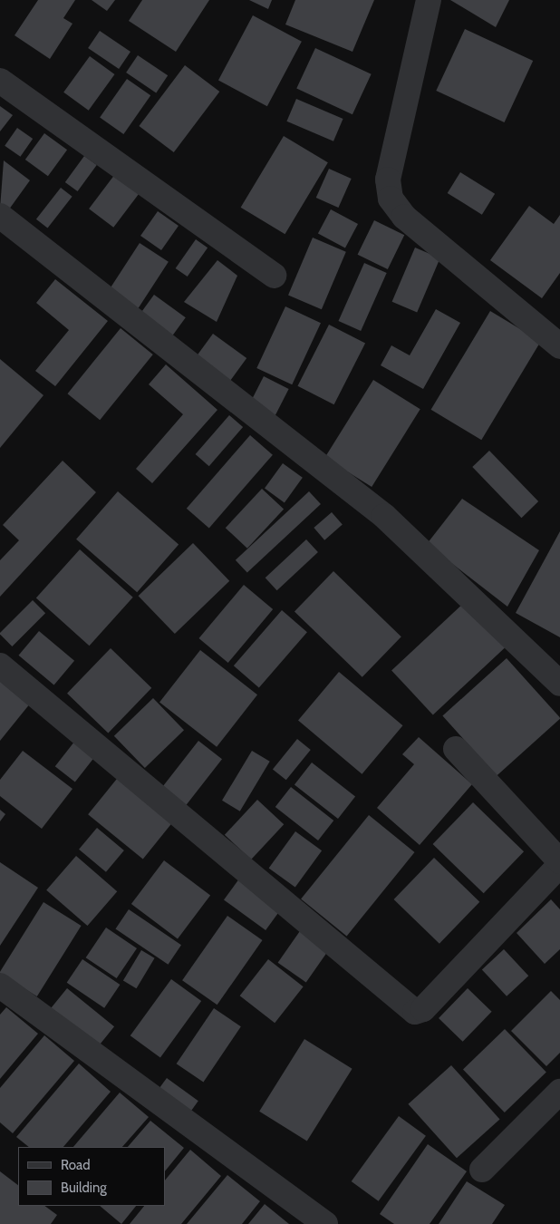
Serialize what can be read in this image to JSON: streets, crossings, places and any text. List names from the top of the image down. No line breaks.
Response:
{"legend":["Road","Building"]}
